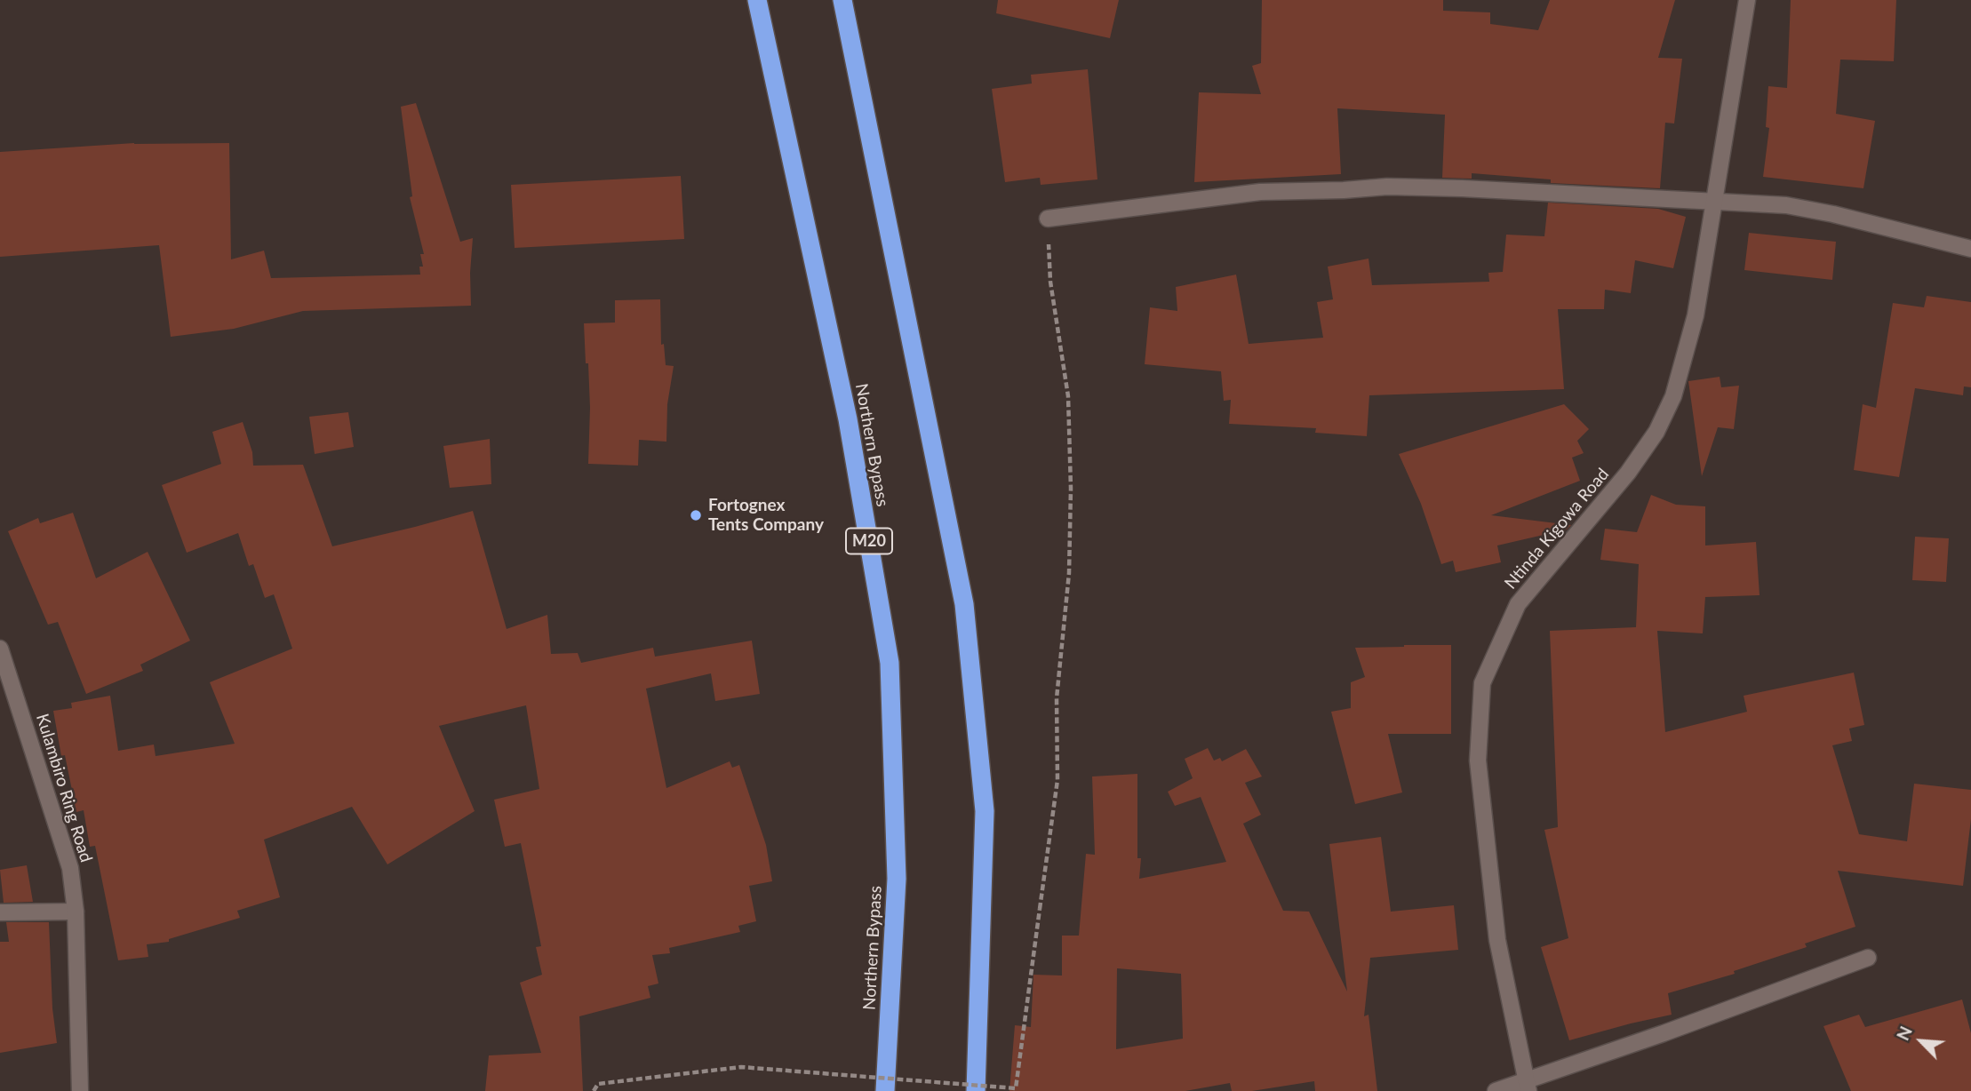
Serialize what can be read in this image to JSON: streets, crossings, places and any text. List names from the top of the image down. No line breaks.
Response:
{"streets":{"highway":["Northern Bypass","M20"],"street":["Ntinda Kigowa Road","Kulambiro Ring Road"]},"places":["Fortognex Tents Company"],"north":"top left"}
